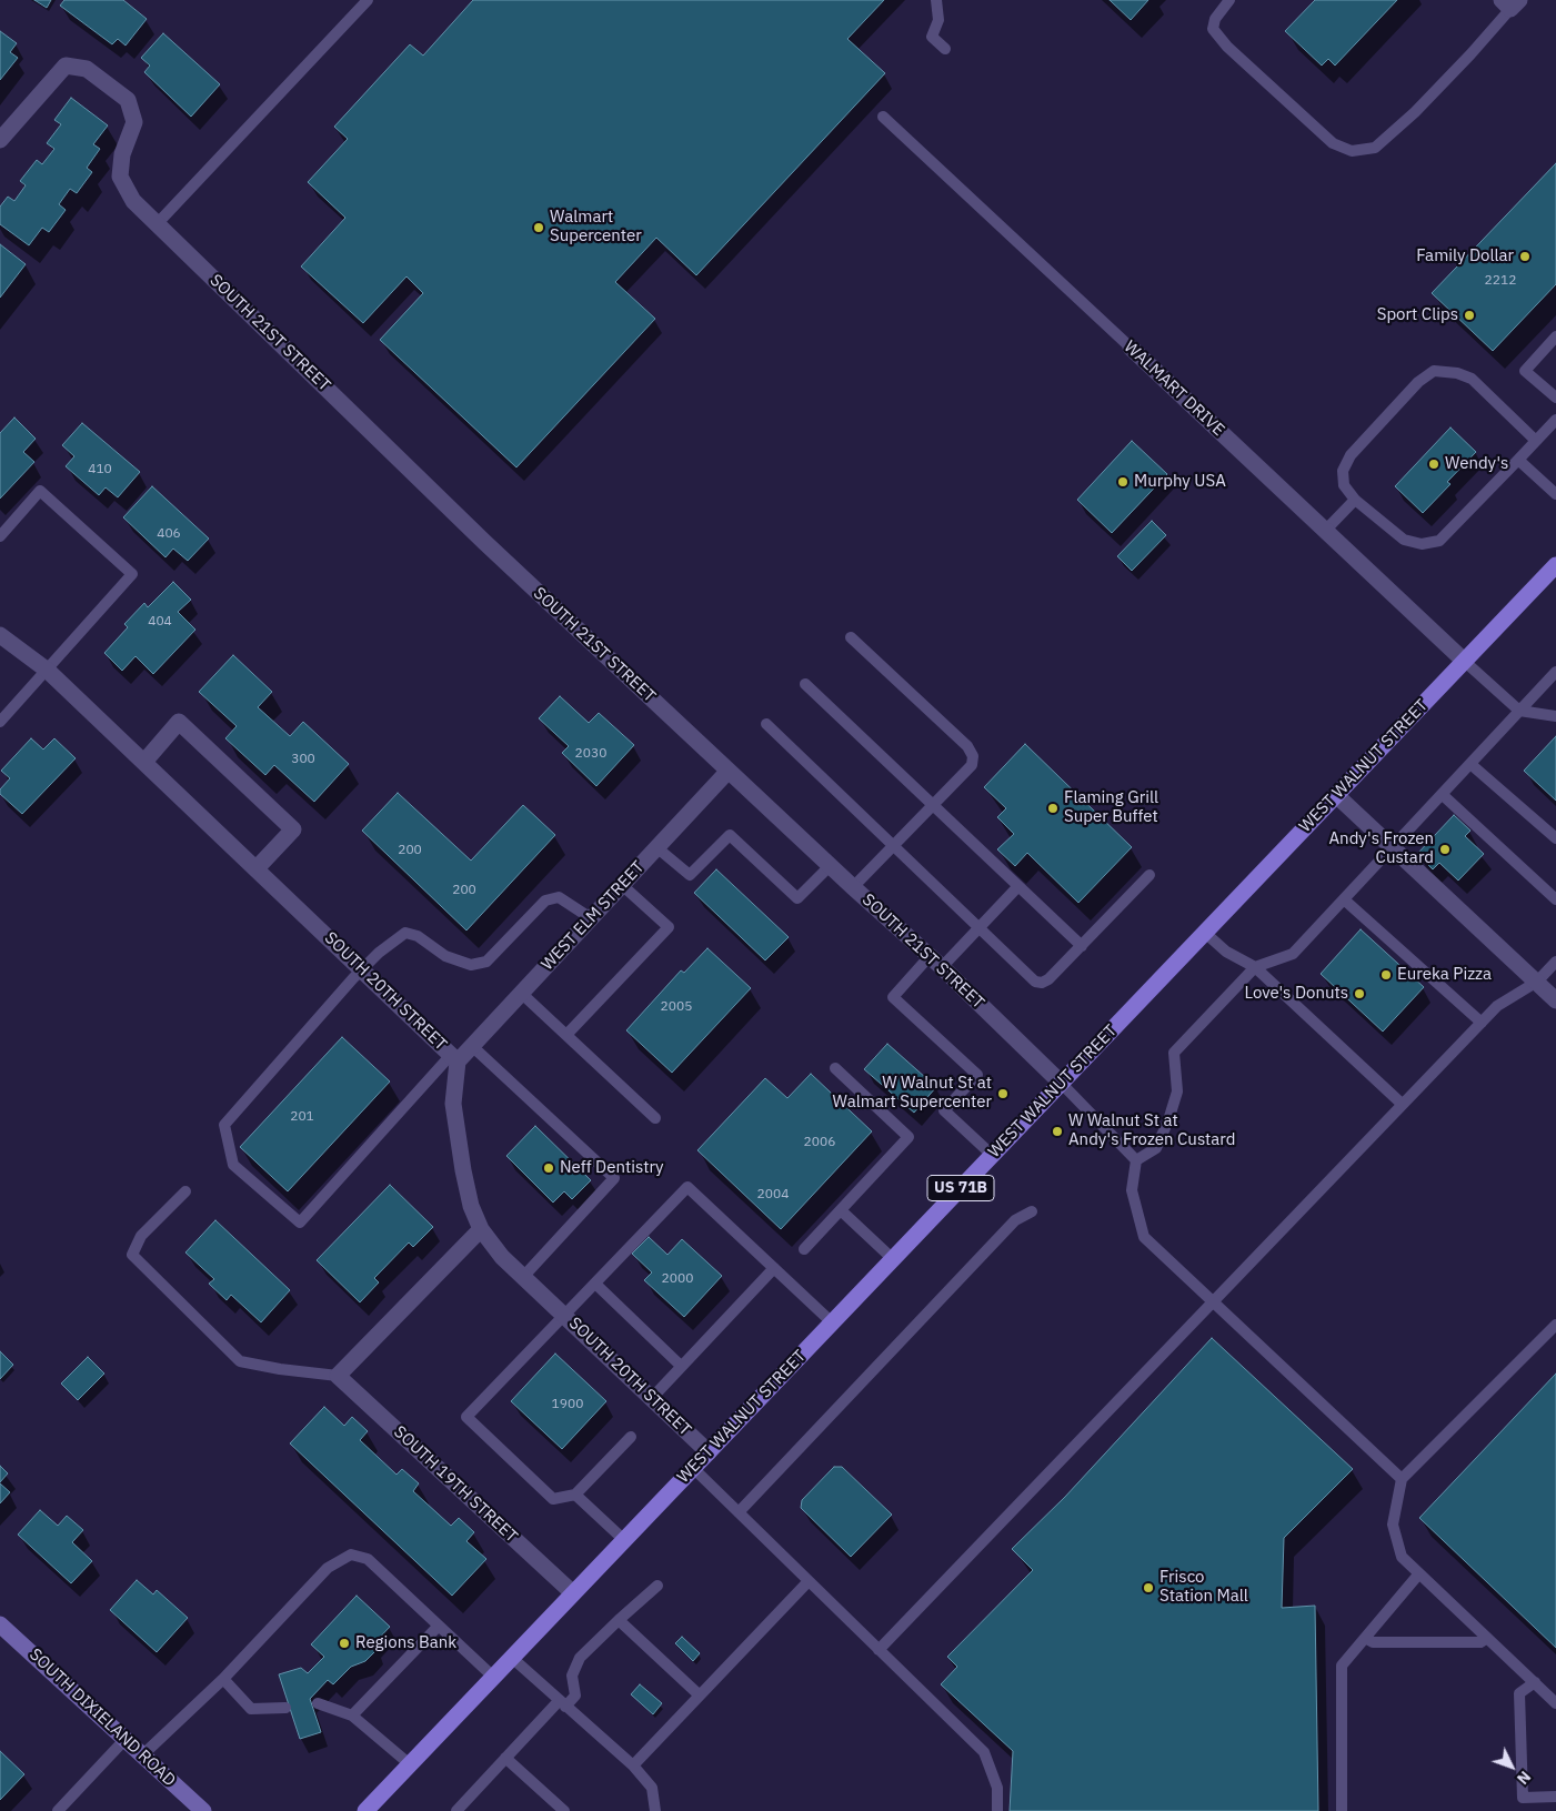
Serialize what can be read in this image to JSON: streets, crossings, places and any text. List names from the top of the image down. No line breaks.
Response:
{"streets":{"main road":["WEST WALNUT STREET","US 71B","SOUTH DIXIELAND ROAD"],"street":["SOUTH 21ST STREET","WALMART DRIVE","WEST ELM STREET","SOUTH 20TH STREET","SOUTH 19TH STREET"]},"crossings":[["SOUTH 21ST STREET","WEST WALNUT STREET"],["SOUTH 21ST STREET","WEST ELM STREET"],["WALMART DRIVE","WEST WALNUT STREET"],["WEST WALNUT STREET","SOUTH 20TH STREET"],["WEST WALNUT STREET","SOUTH 19TH STREET"],["WEST ELM STREET","SOUTH 20TH STREET"]],"places":["Walmart Supercenter","Family Dollar","Sport Clips","Wendy's","Murphy USA","Flaming Grill Super Buffet","Andy's Frozen Custard","Eureka Pizza","Love's Donuts","W Walnut St at Walmart Supercenter","W Walnut St at Andy's Frozen Custard","Neff Dentistry","Frisco Station Mall","Regions Bank"],"house_numbers":["2212","410","406","404","2030","300","200","200","2005","201","2006","2004","2000","1900"],"north":"bottom right"}
